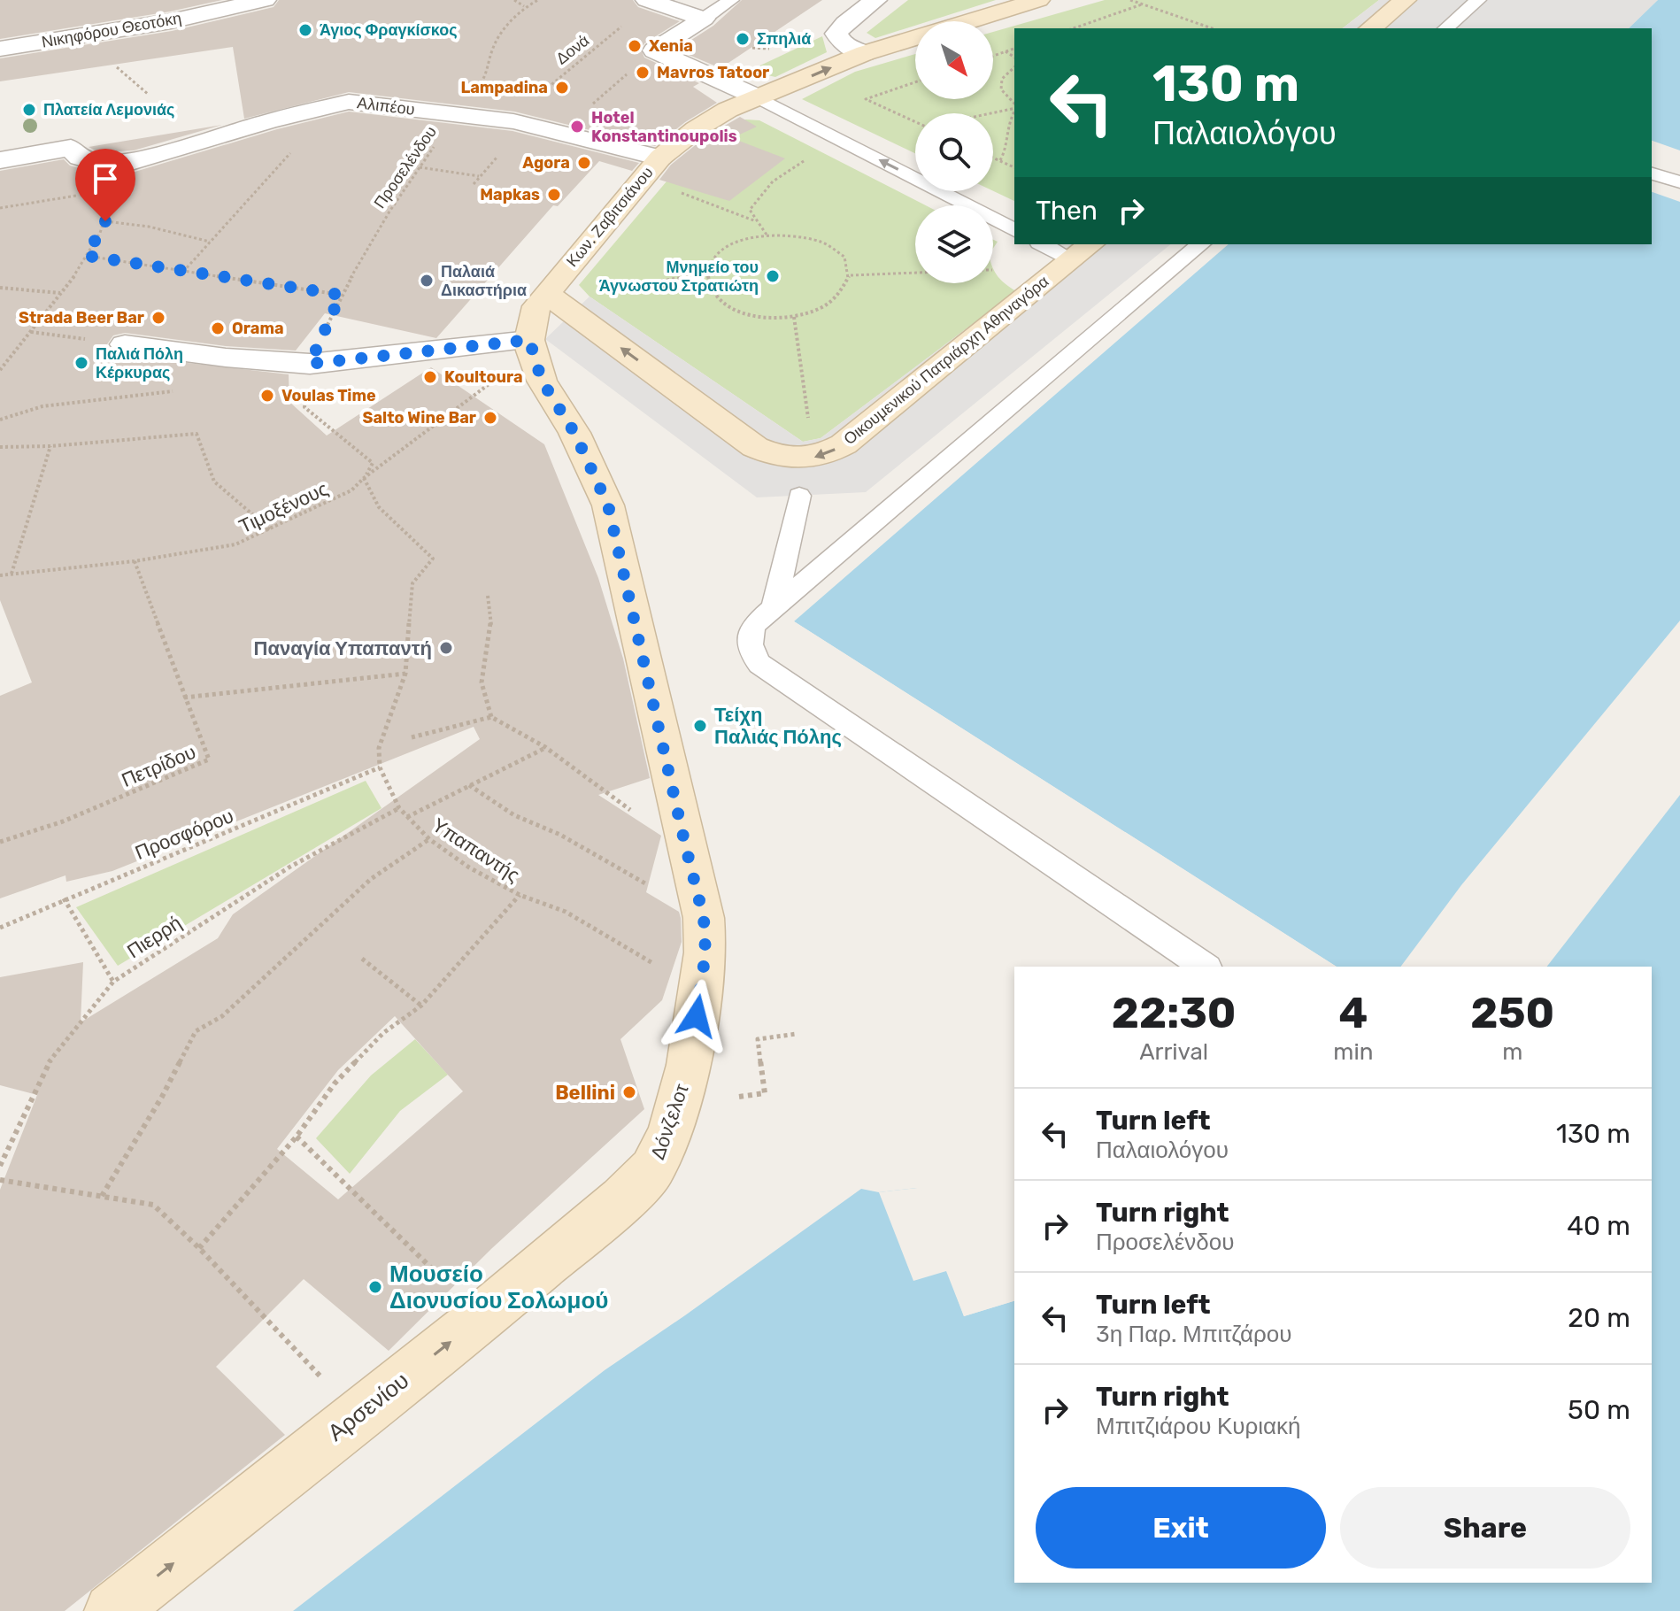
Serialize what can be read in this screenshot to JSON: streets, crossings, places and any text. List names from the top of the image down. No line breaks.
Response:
{"streets":{"main road":["Κων. Ζαβιτσιάνου","Οικουμενικού Πατριάρχη Αθηναγόρα","Δόνζελοτ","Αρσενίου"],"street":["Νικηφόρου Θεοτόκη","Αλιπέου"],"path":["Δονά","Προσελένδου","Τιμοξένους","Πετρίδου","Προσφόρου","Υπαπαντής","Πιερρή"]},"crossings":[["Δονά","Αλιπέου"],["Αλιπέου","Προσελένδου"],["Αλιπέου","Κων. Ζαβιτσιάνου"],["Κων. Ζαβιτσιάνου","Οικουμενικού Πατριάρχη Αθηναγόρα"],["Κων. Ζαβιτσιάνου","Τιμοξένους"],["Κων. Ζαβιτσιάνου","Δόνζελοτ"],["Τιμοξένους","Πετρίδου"],["Τιμοξένους","Δόνζελοτ"],["Προσφόρου","Υπαπαντής"],["Υπαπαντής","Πιερρή"],["Δόνζελοτ","Αρσενίου"]],"one_way":["Οικουμενικού Πατριάρχη Αθηναγόρα","Αρσενίου"],"places":["Άγιος Φραγκίσκος","Σπηλιά","Xenia","Mavros Tatoor","Lampadina","Πλατεία Λεμονιάς","Hotel Konstantinoupolis","Agora","Mapkas","Μνημείο του Άγνωστου Στρατιώτη","Παλαιά Δικαστήρια","Strada Beer Bar","Orama","Παλιά Πόλη Κέρκυρας","Koultoura","Voulas Time","Salto Wine Bar","Παναγία Υπαπαντή","Τείχη Παλιάς Πόλης","Bellini","Μουσείο Διονυσίου Σολωμού"],"north":"bottom right","page":{"turn":["130 m","Παλαιολόγου"],"then":"Then","eta":["22:30","Arrival","4","min","250","m"],"list":[{"name":"Turn left","note":"Παλαιολόγου","value":"130 m"},{"name":"Turn right","note":"Προσελένδου","value":"40 m"},{"name":"Turn left","note":"3η Παρ. Μπιτζάρου","value":"20 m"},{"name":"Turn right","note":"Μπιτζιάρου Κυριακή","value":"50 m"}],"buttons":["Exit","Share"]}}
